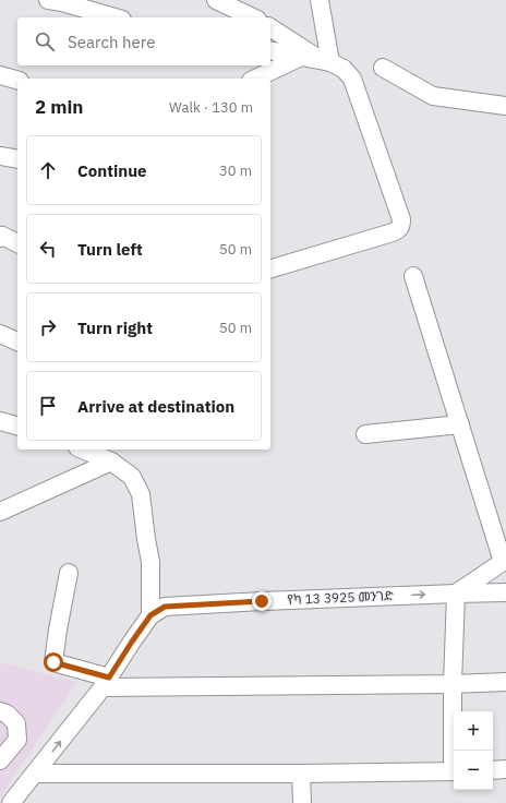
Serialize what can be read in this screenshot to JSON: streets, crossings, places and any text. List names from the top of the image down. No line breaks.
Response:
{"streets":{"street":["የካ 13 3925 መንገድ"]},"page":{"search":"Search here","heading":["2 min","Walk · 130 m"],"list":[["Continue","30 m"],["Turn left","50 m"],["Turn right","50 m"],"Arrive at destination"],"map_buttons":["+","−"]}}
